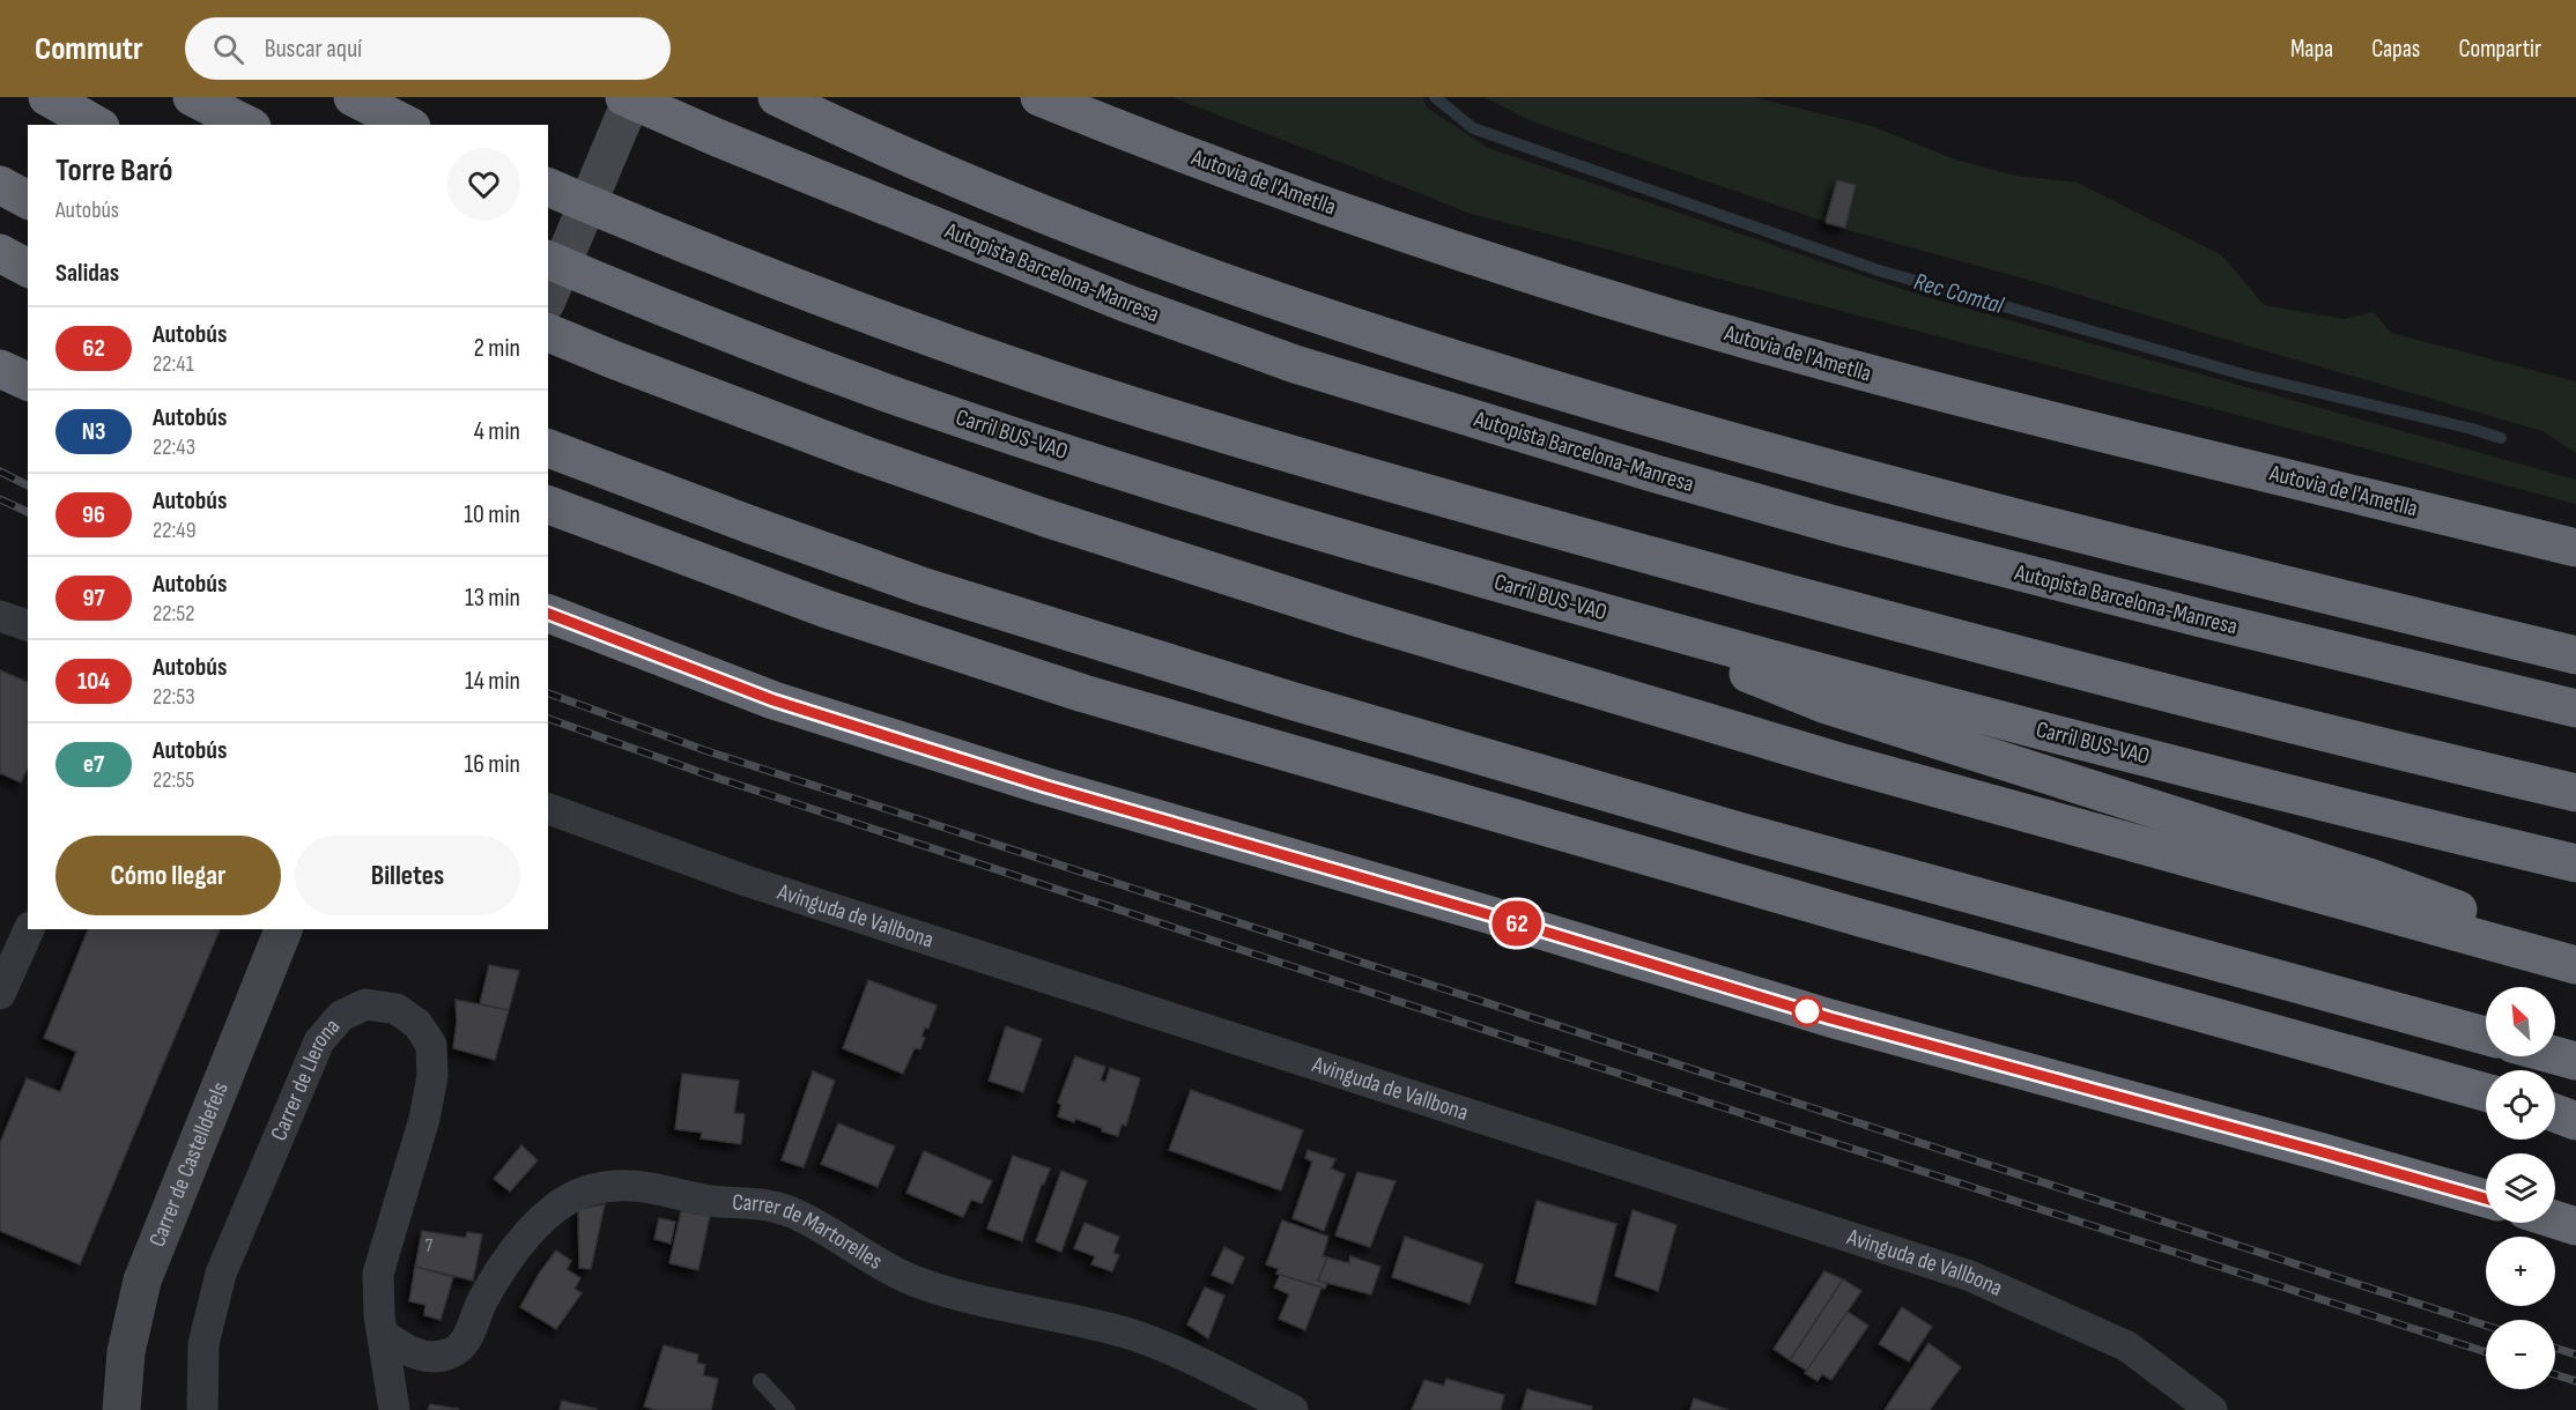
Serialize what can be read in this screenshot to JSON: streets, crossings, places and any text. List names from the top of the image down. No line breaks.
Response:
{"streets":{"highway":["Autovia de l'Ametlla","Autopista Barcelona-Manresa","Carril BUS-VAO"],"street":["Avinguda de Vallbona","Carrer de Llerona","Carrer de Castelldefels","Carrer de Martorelles"]},"crossings":[["Carrer de Llerona","Carrer de Martorelles"]],"water":["Rec Comtal"],"lines":["bus line 62"],"house_numbers":["7"],"north":"top left","page":{"header":"Commutr","search":"Buscar aquí","nav":["Mapa","Capas","Compartir"],"on_map":"62","heading":[["Torre Baró","Autobús"],"Salidas"],"list":[{"mark":"62","name":"Autobús","note":"22:41","value":"2 min"},{"mark":"N3","name":"Autobús","note":"22:43","value":"4 min"},{"mark":"96","name":"Autobús","note":"22:49","value":"10 min"},{"mark":"97","name":"Autobús","note":"22:52","value":"13 min"},{"mark":"104","name":"Autobús","note":"22:53","value":"14 min"},{"mark":"e7","name":"Autobús","note":"22:55","value":"16 min"}],"buttons":["Cómo llegar","Billetes"],"map_buttons":["+","−"]}}
